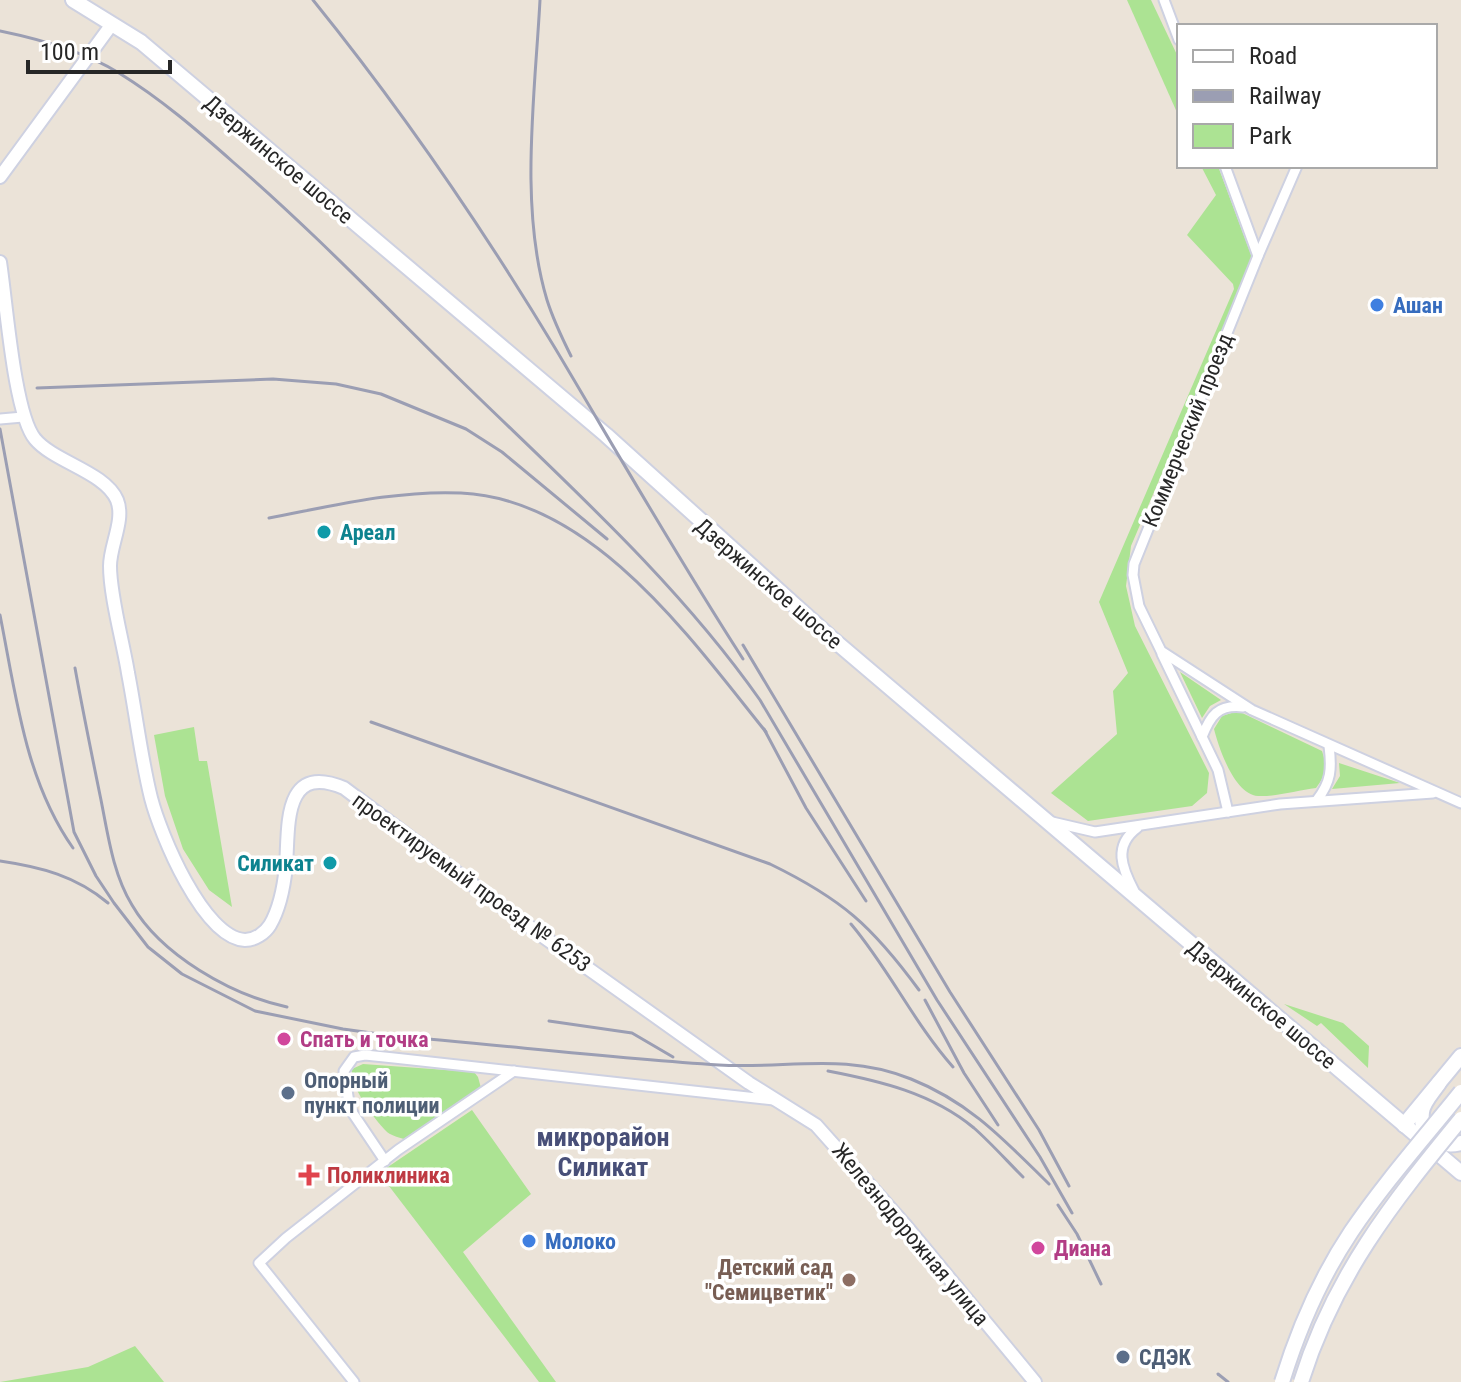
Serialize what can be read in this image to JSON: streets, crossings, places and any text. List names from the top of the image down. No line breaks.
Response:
{"streets":{"main road":["Дзержинское шоссе"],"street":["Коммерческий проезд","проектируемый проезд № 6253","Железнодорожная улица"]},"crossings":[["проектируемый проезд № 6253","Железнодорожная улица"]],"districts":["микрорайон Силикат"],"places":{"other":["Ашан","Ареал","Силикат","Спать и точка","Опорный пункт полиции","Молоко","Диана","Детский сад \"Семицветик\"","СДЭК"],"health":["Поликлиника"]},"legend":["Road","Railway","Park"],"scale_bar":"100 m"}
